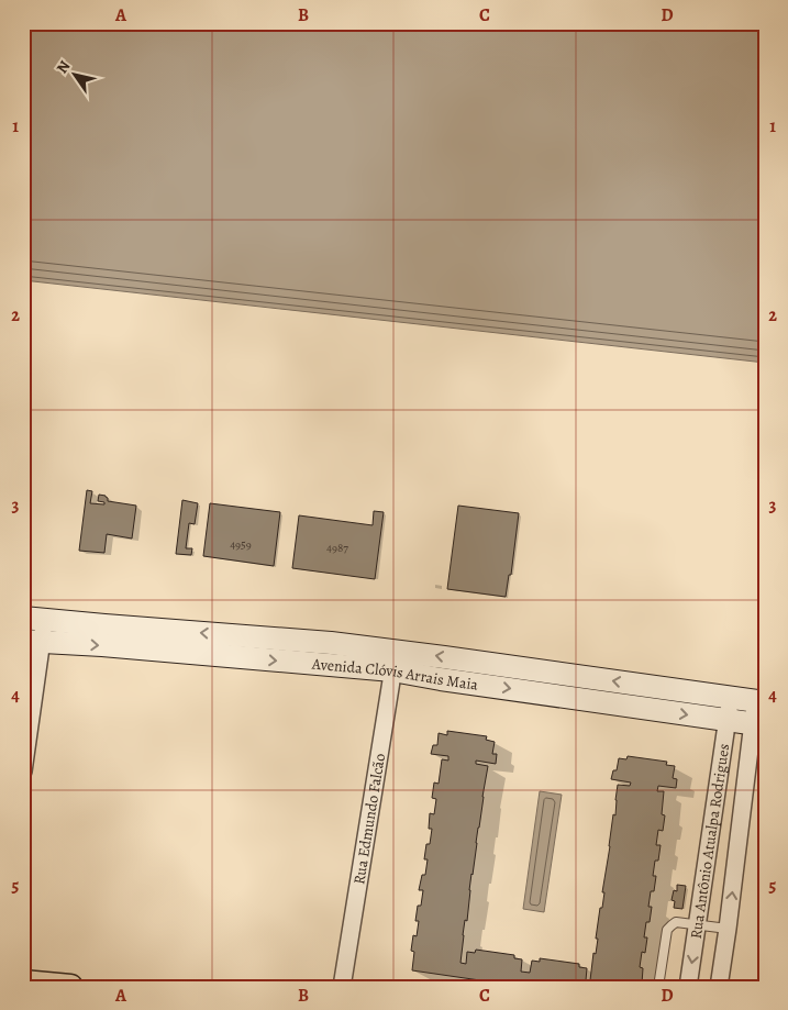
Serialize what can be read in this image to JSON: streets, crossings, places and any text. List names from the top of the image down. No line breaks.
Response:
{"streets":{"main road":["Avenida Clóvis Arrais Maia"],"street":["Rua Edmundo Falcão","Rua Antônio Atualpa Rodrigues"]},"crossings":[["Avenida Clóvis Arrais Maia","Rua Edmundo Falcão"],["Avenida Clóvis Arrais Maia","Rua Antônio Atualpa Rodrigues"]],"house_numbers":["4959","4987"],"north":"top left","grid":{"columns":["A","B","C","D"],"rows":["1","2","3","4","5"]}}
